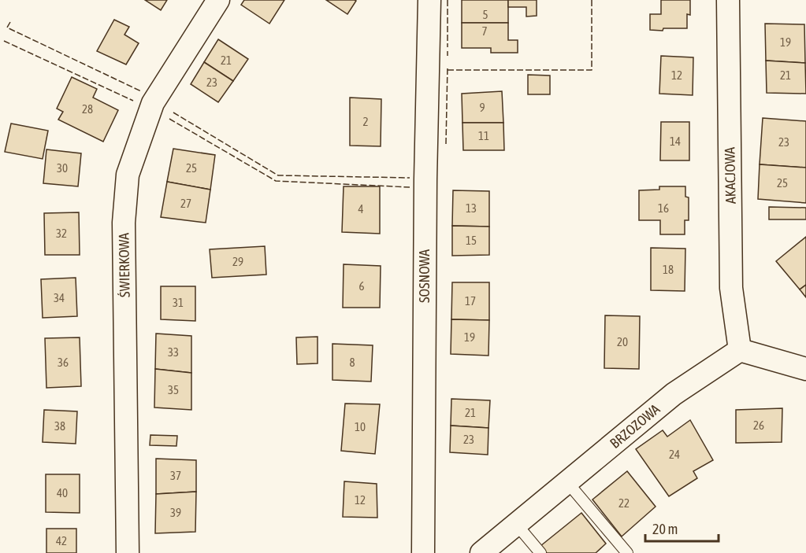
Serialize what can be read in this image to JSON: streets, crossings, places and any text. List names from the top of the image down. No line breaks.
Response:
{"streets":{"street":["AKACJOWA","ŚWIERKOWA","SOSNOWA","BRZOZOWA"]},"crossings":[["AKACJOWA","BRZOZOWA"]],"house_numbers":["5","7","19","21","12","21","23","9","28","2","11","14","23","30","25","25","27","13","16","4","32","15","29","18","6","34","17","31","19","20","33","36","8","35","21","26","38","10","23","24","37","40","12","22","39","42"],"scale_bar":"20 m"}
